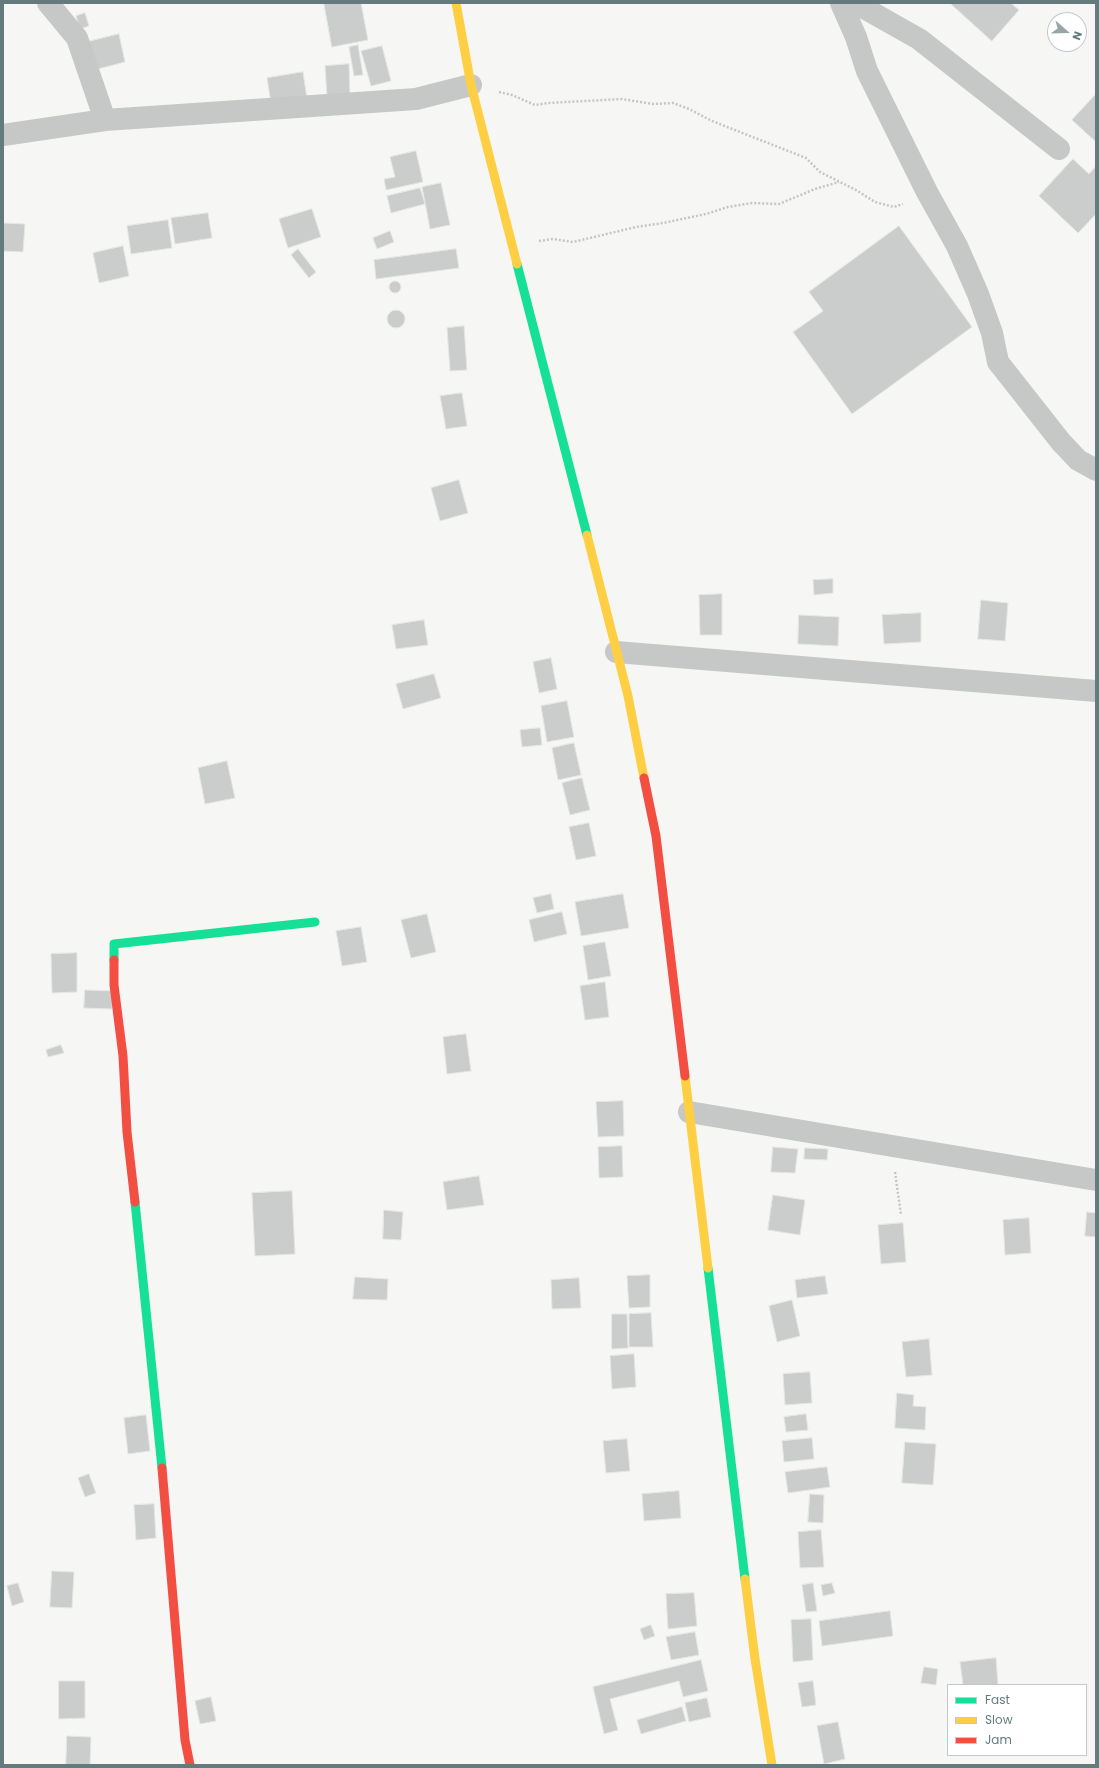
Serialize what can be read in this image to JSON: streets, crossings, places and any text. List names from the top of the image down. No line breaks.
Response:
{"legend":["Fast","Slow","Jam"],"north":"right"}
